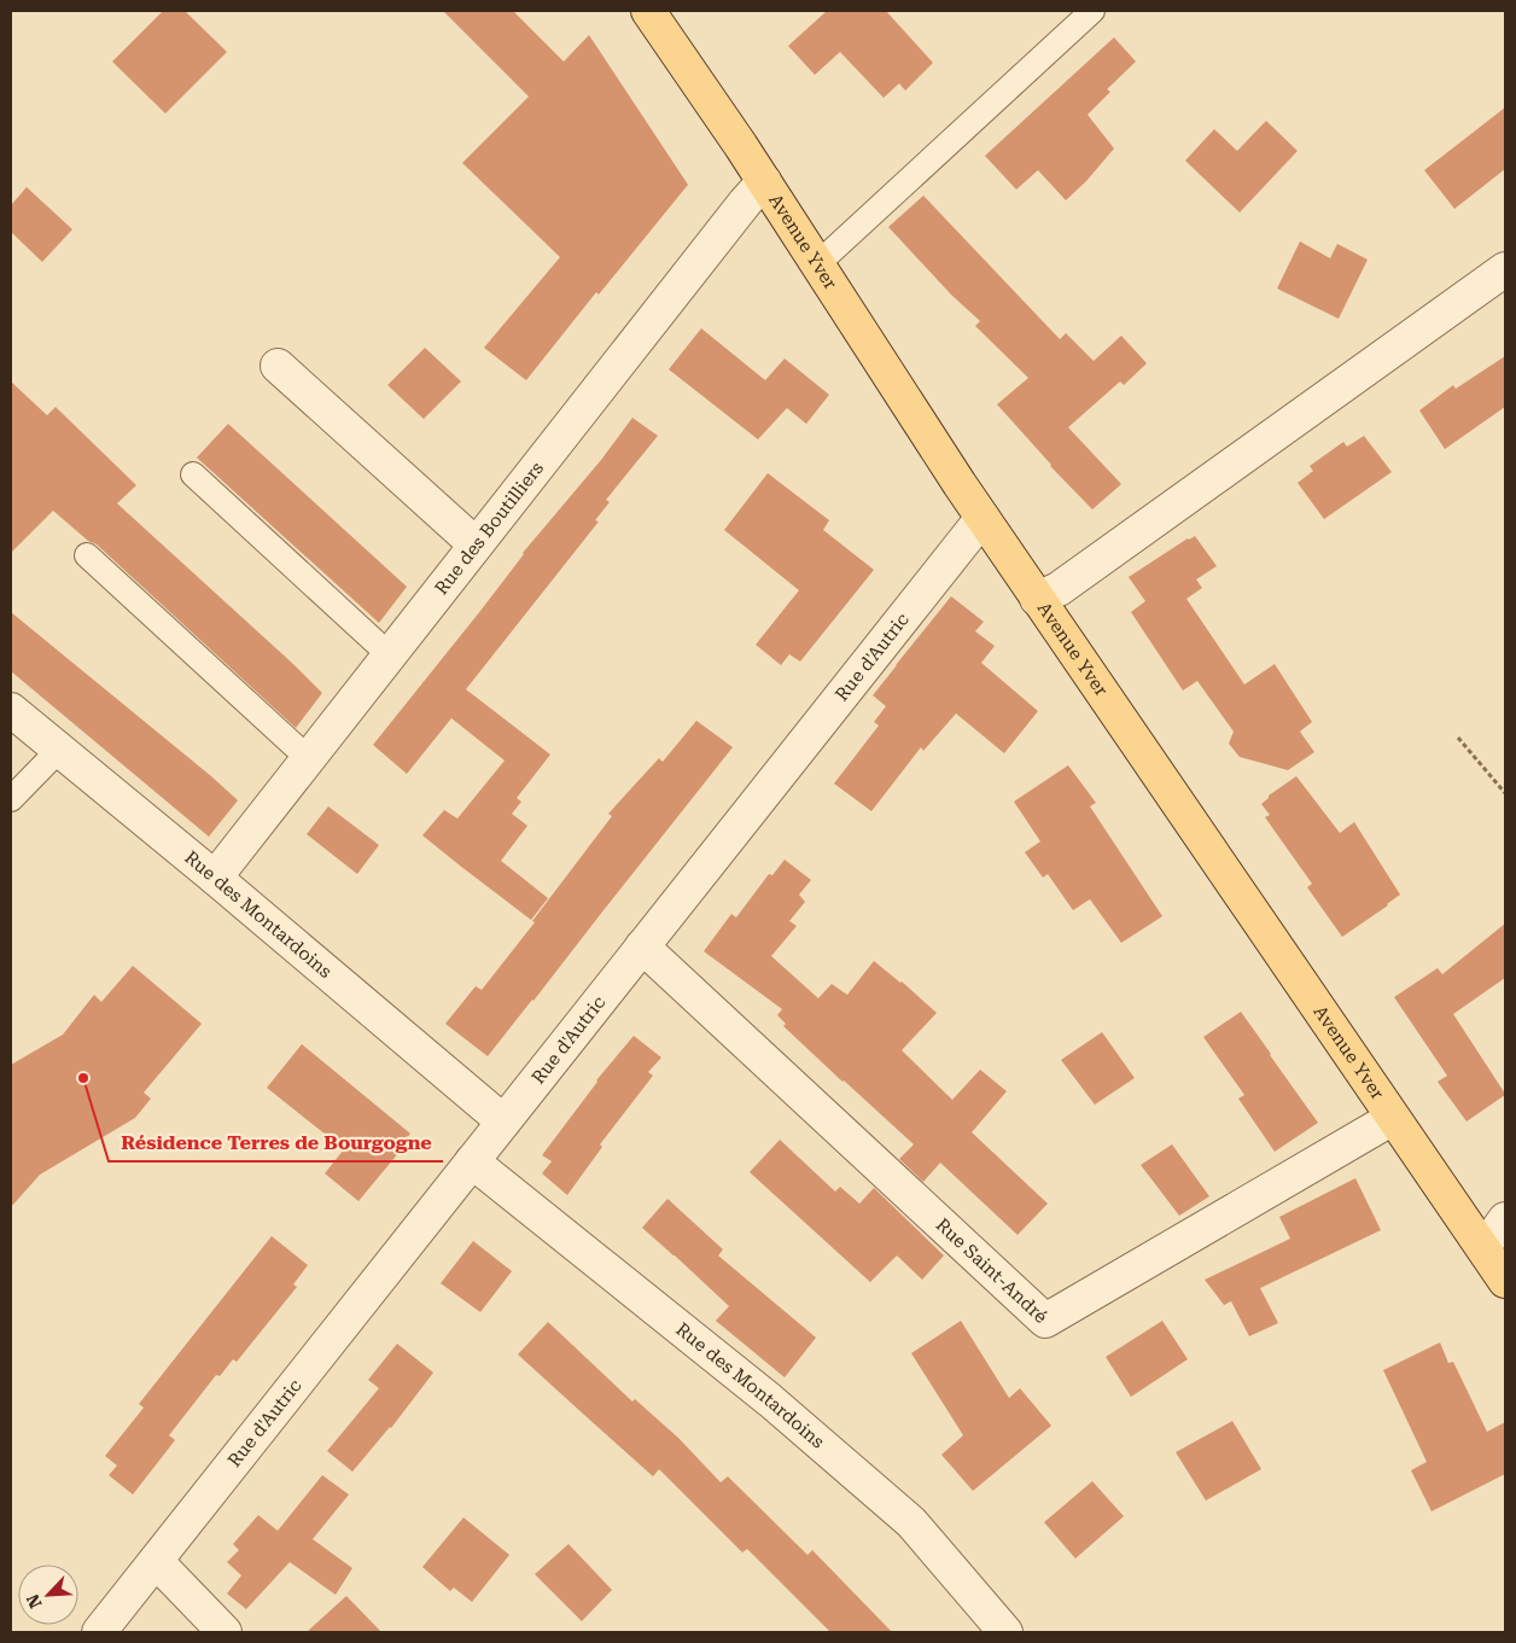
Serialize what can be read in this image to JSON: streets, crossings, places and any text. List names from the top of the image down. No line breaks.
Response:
{"streets":{"main road":["Avenue Yver"],"street":["Rue des Boutilliers","Rue d'Autric","Rue des Montardoins","Rue Saint-André"]},"crossings":[["Avenue Yver","Rue des Boutilliers"],["Avenue Yver","Rue d'Autric"],["Avenue Yver","Rue Saint-André"],["Rue des Boutilliers","Rue des Montardoins"],["Rue d'Autric","Rue des Montardoins"],["Rue d'Autric","Rue Saint-André"]],"places":["Résidence Terres de Bourgogne"],"north":"bottom left"}
